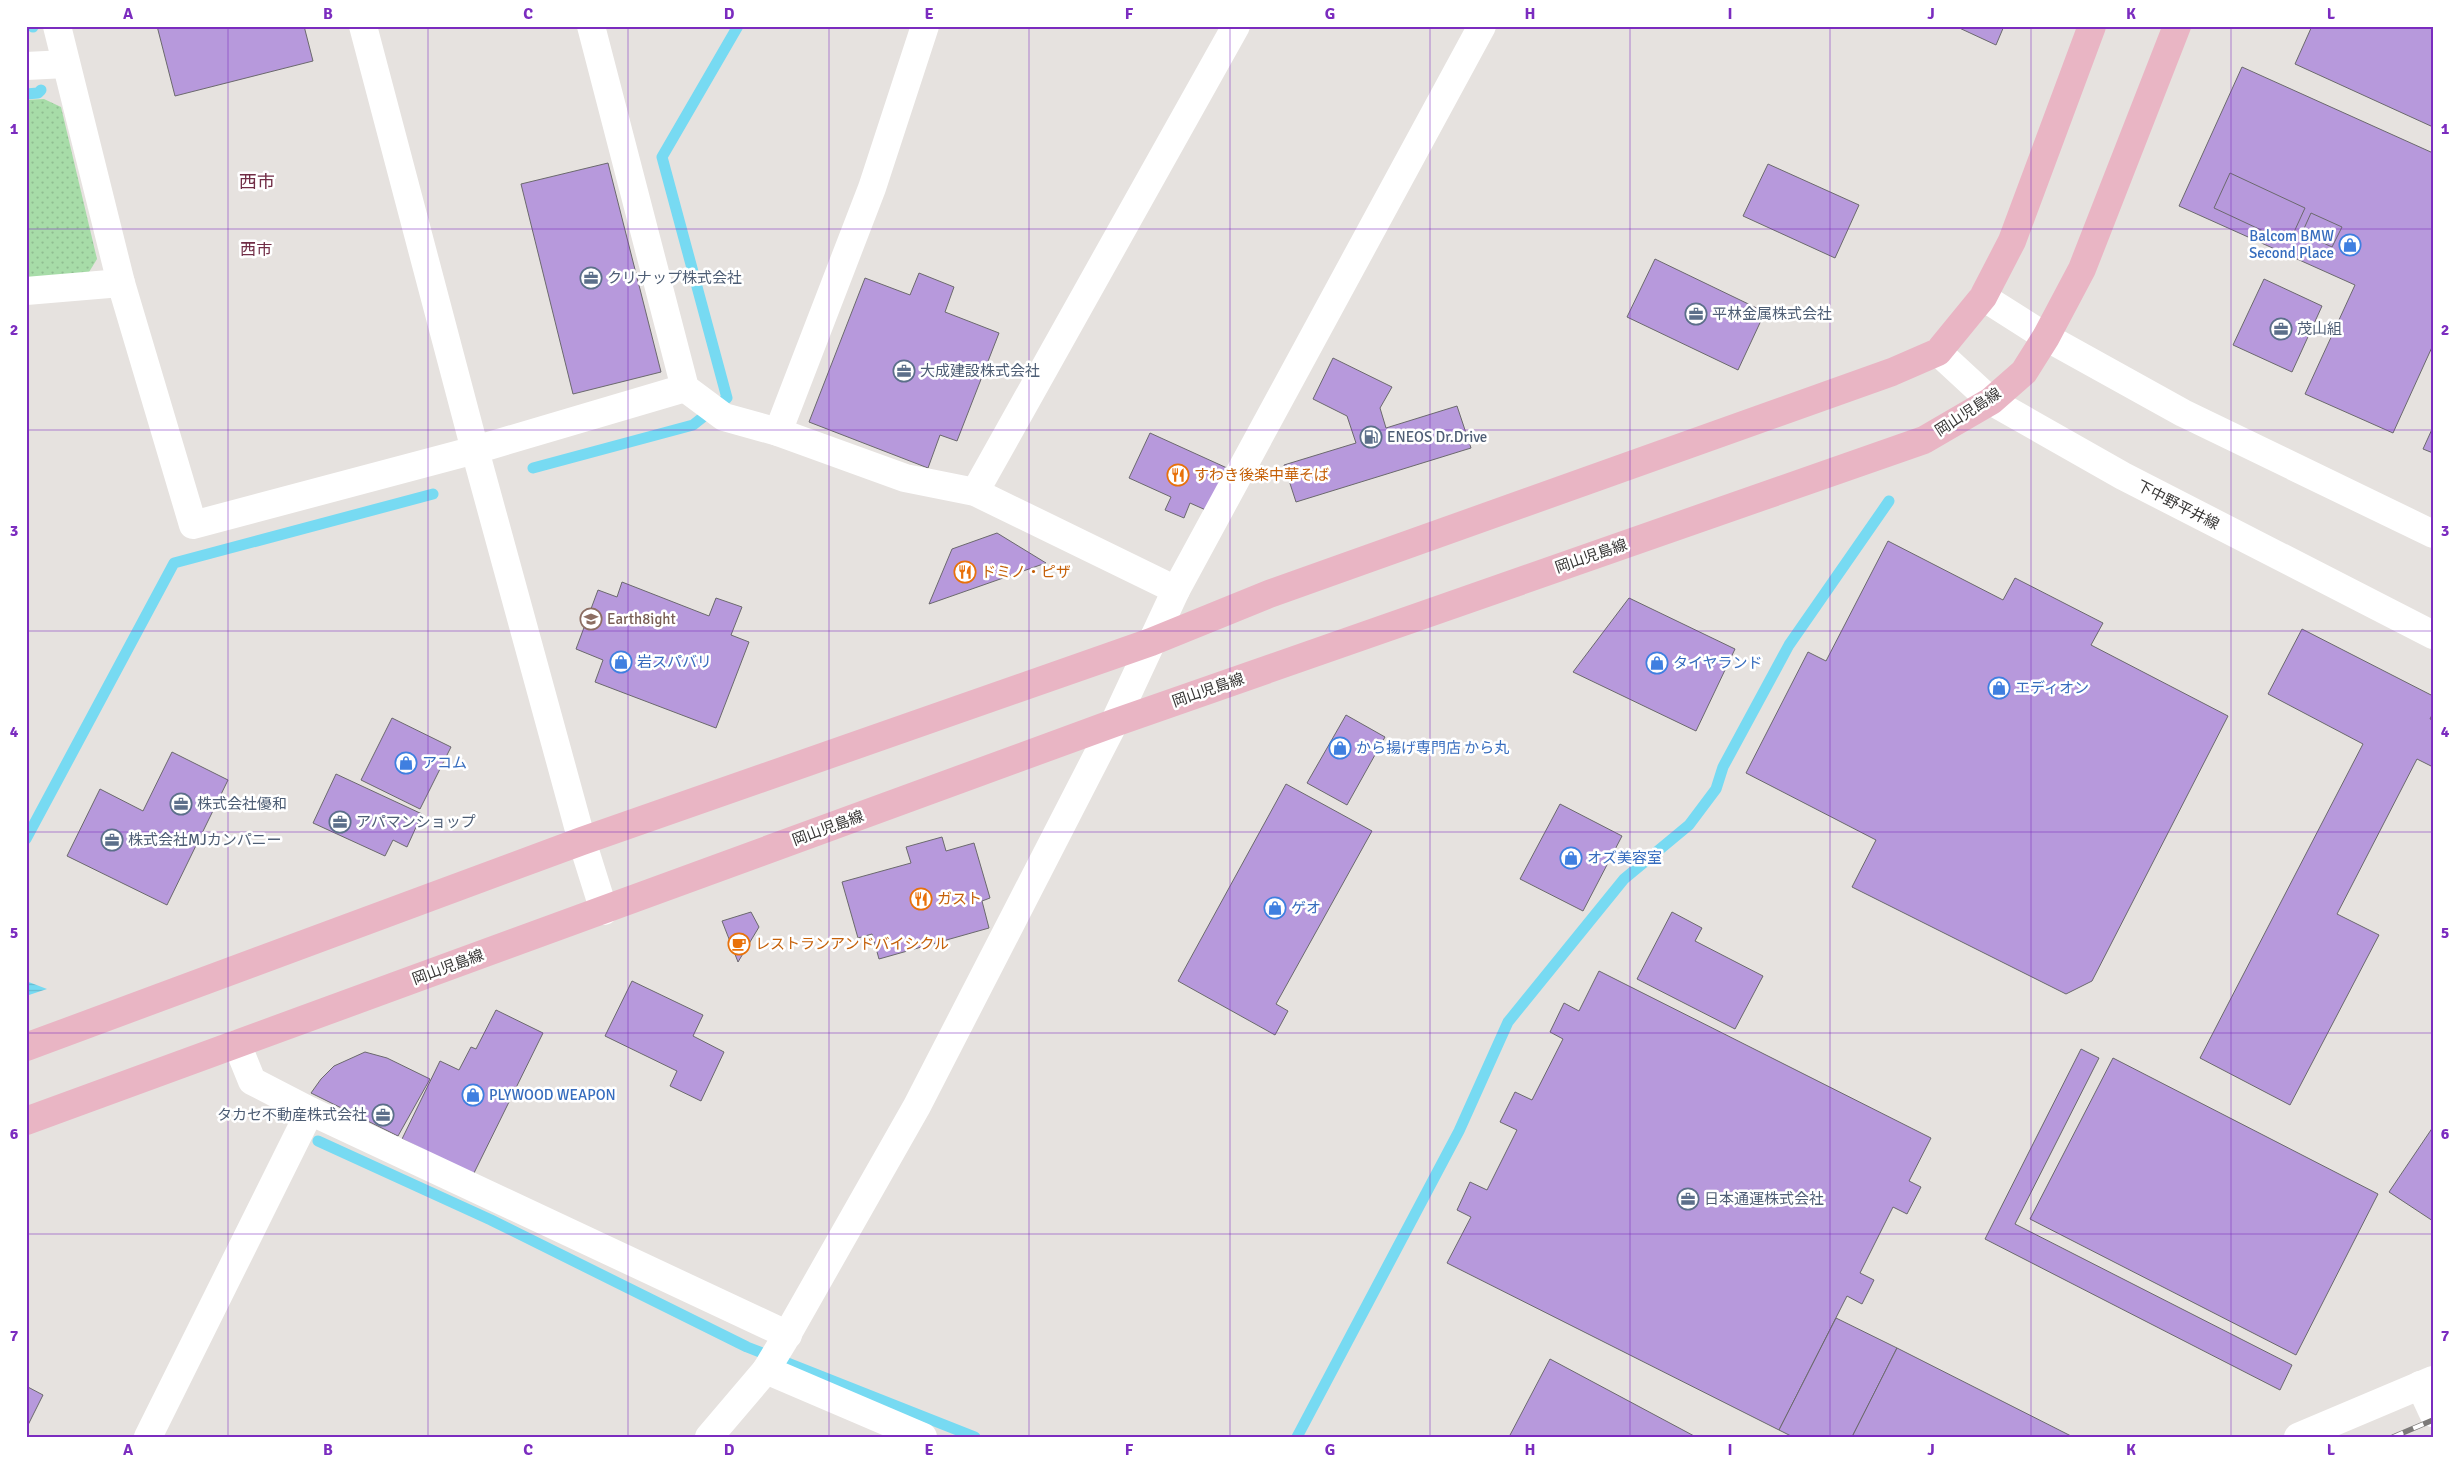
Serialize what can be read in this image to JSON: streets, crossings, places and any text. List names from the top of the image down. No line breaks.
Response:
{"streets":{"main road":["岡山児島線"],"street":["下中野平井線"]},"crossings":[["岡山児島線","下中野平井線"]],"districts":["西市","西市"],"places":{"shop":["Balcom BMW Second Place","岩スパバリ","タイヤランド","エディオン","から揚げ専門店 から丸","アコム","オズ美容室","ゲオ","PLYWOOD WEAPON"],"office":["クリナップ株式会社","平林金属株式会社","茂山組","大成建設株式会社","株式会社優和","アパマンショップ","株式会社MJカンパニー","タカセ不動産株式会社","日本通運株式会社"],"fuel station":["ENEOS Dr.Drive"],"restaurant":["すわき後楽中華そば","ドミノ・ピザ","ガスト"],"school or university":["Earth8ight"],"cafe":["レストランアンドバイシクル"]},"grid":{"columns":["A","B","C","D","E","F","G","H","I","J","K","L"],"rows":["1","2","3","4","5","6","7"]}}
